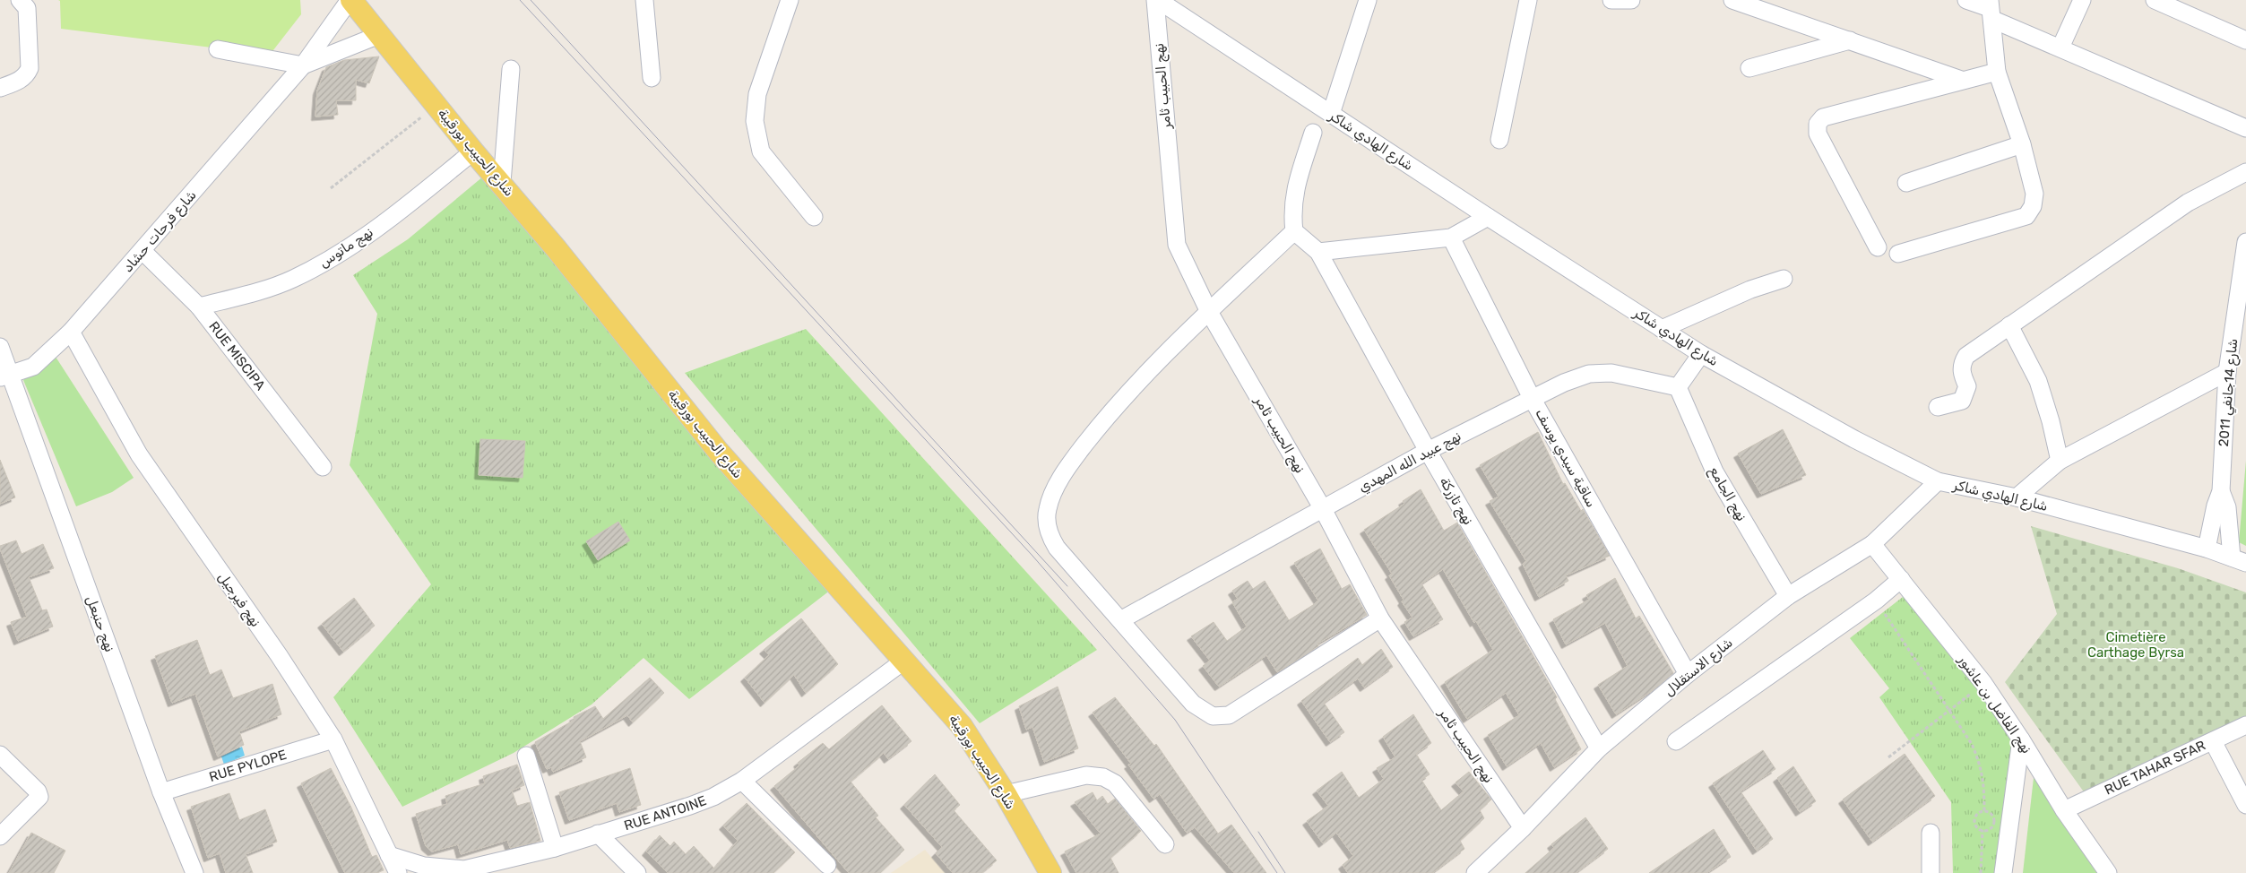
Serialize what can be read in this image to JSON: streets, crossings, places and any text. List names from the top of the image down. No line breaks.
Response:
{"streets":{"main road":["شارع الحبيب بورقيبة"],"street":["نهج الحبيب ثامر","شارع الهادي شاكر","شارع فرحات حشاد","نهج ماتوس","RUE MISCIPA","شارع 14جانفي 2011","ساقية سيدي يوسف","نهج عبيد الله المهدي","نهج الجامع","نهج تازركة","نهج فيرجيل","نهج حنبعل","شارع الاستقلال","نهج الفاضل بن عاشور","RUE PYLOPE","RUE TAHAR SFAR","RUE ANTOINE"]},"crossings":[["نهج الحبيب ثامر","شارع الهادي شاكر"],["نهج الحبيب ثامر","نهج عبيد الله المهدي"],["نهج الحبيب ثامر","شارع الاستقلال"],["شارع الهادي شاكر","شارع 14جانفي 2011"],["شارع الهادي شاكر","شارع الاستقلال"],["شارع الحبيب بورقيبة","شارع فرحات حشاد"],["شارع الحبيب بورقيبة","نهج ماتوس"],["شارع الحبيب بورقيبة","RUE ANTOINE"],["شارع فرحات حشاد","RUE MISCIPA"],["شارع فرحات حشاد","نهج فيرجيل"],["شارع فرحات حشاد","نهج حنبعل"],["نهج ماتوس","RUE MISCIPA"],["ساقية سيدي يوسف","نهج عبيد الله المهدي"],["ساقية سيدي يوسف","شارع الاستقلال"],["نهج عبيد الله المهدي","نهج الجامع"],["نهج عبيد الله المهدي","نهج تازركة"],["نهج الجامع","شارع الاستقلال"],["نهج تازركة","شارع الاستقلال"],["نهج فيرجيل","RUE PYLOPE"],["نهج فيرجيل","RUE ANTOINE"],["نهج حنبعل","RUE PYLOPE"],["شارع الاستقلال","نهج الفاضل بن عاشور"],["نهج الفاضل بن عاشور","RUE TAHAR SFAR"]],"parks":["Cimetière Carthage Byrsa"]}
